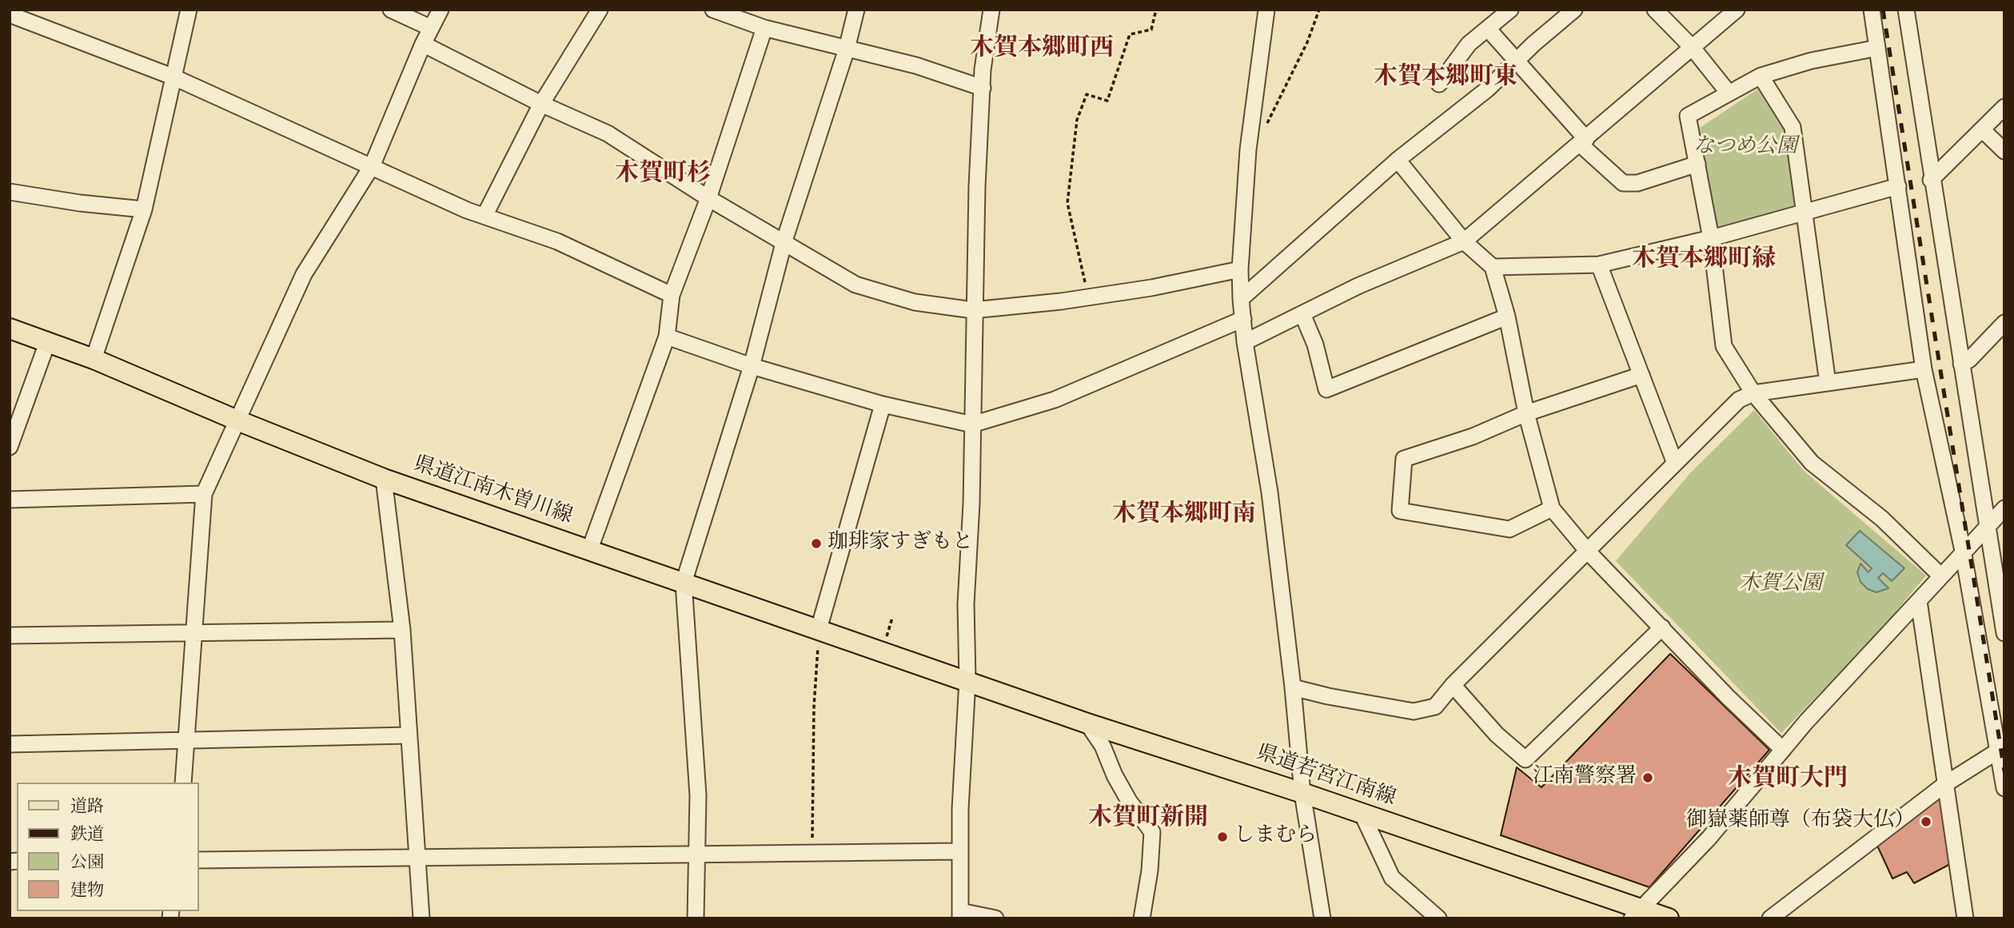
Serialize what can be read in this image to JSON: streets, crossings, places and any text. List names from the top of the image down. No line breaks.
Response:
{"streets":{"main road":["県道江南木曽川線","県道若宮江南線"]},"crossings":[["県道江南木曽川線","県道若宮江南線"]],"districts":["木賀本郷町西","木賀本郷町東","木賀町杉","木賀本郷町緑","木賀本郷町南","木賀町大門","木賀町新開"],"parks":["なつめ公園","木賀公園"],"places":["珈琲家すぎもと","江南警察署","御嶽薬師尊（布袋大仏）","しまむら"],"legend":["道路","鉄道","公園","建物"]}
